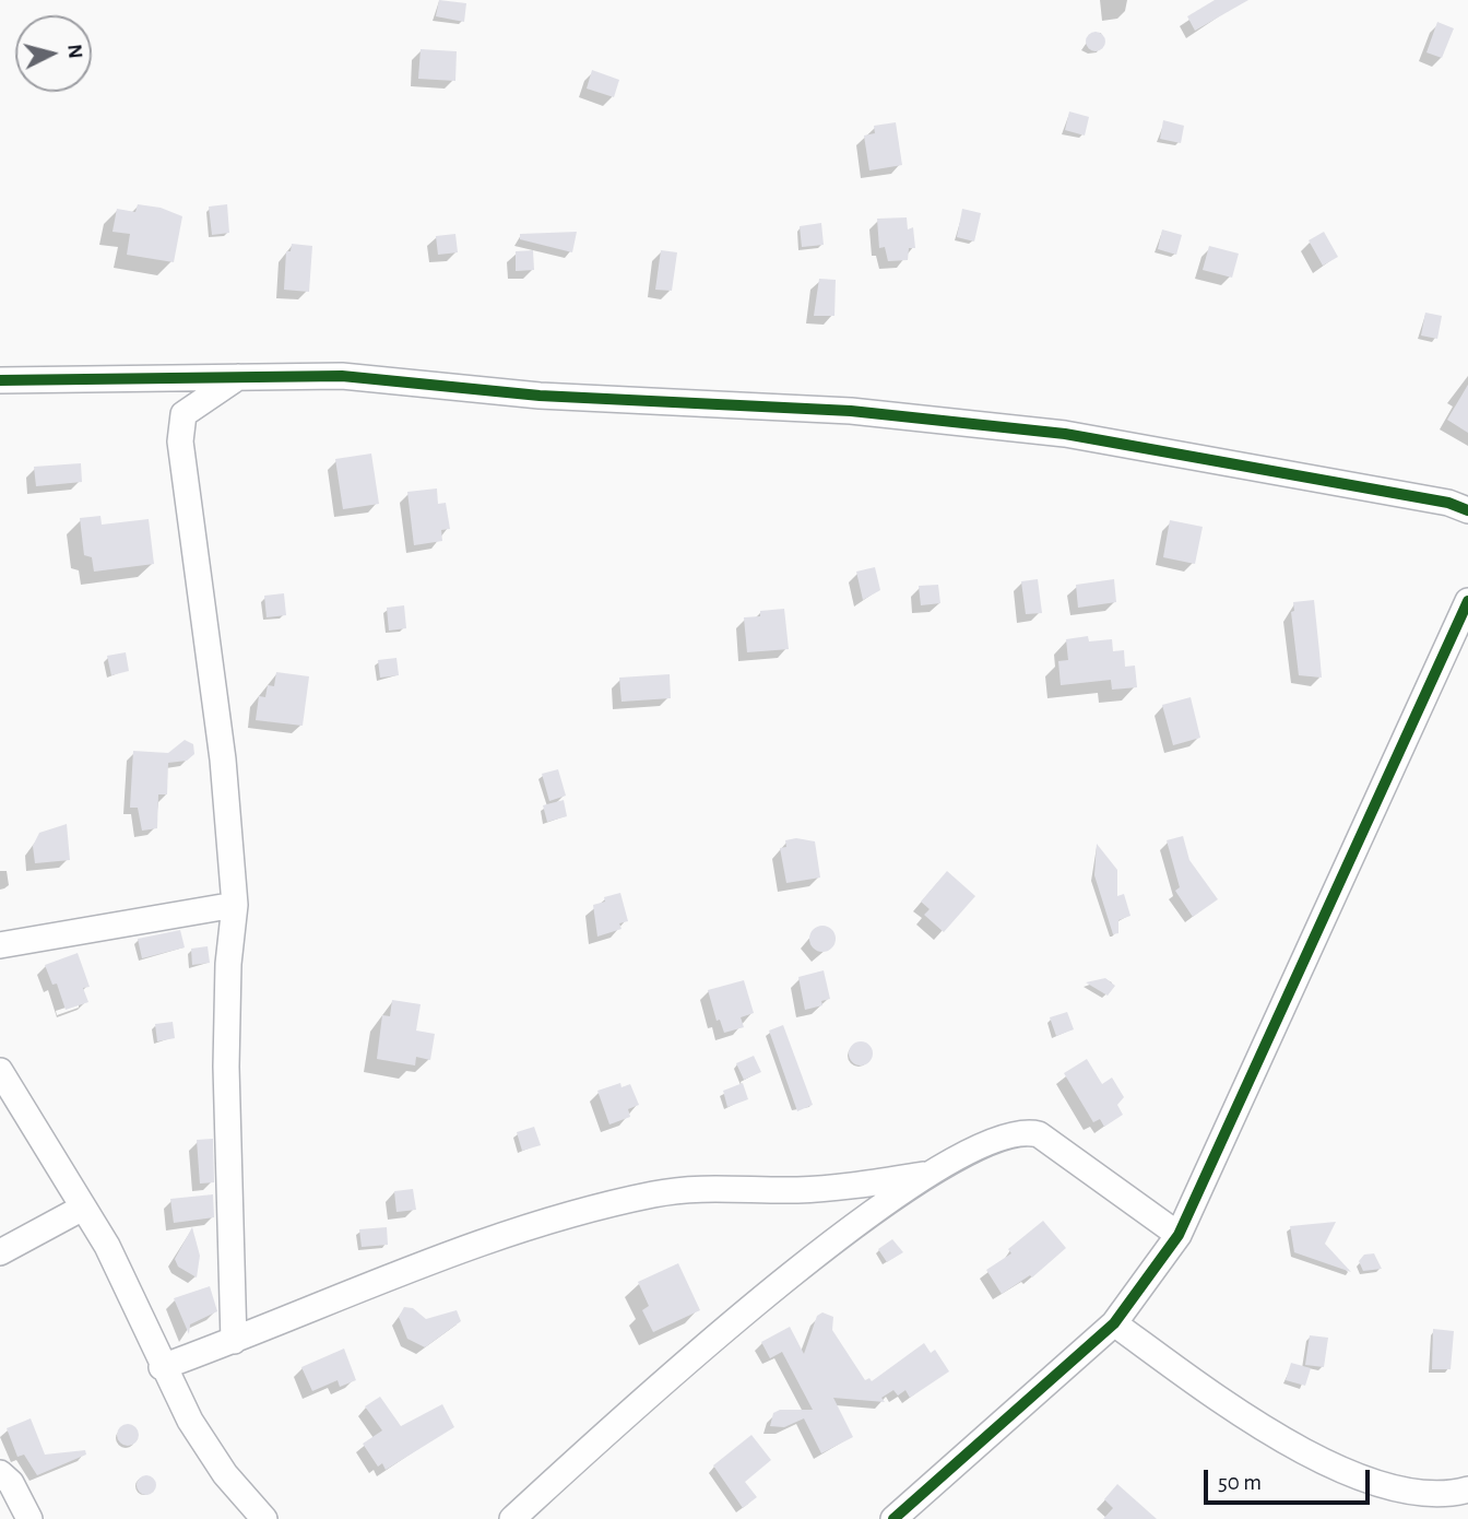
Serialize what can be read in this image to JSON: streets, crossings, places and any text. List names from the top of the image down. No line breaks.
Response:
{"scale_bar":"50 m","north":"right"}
